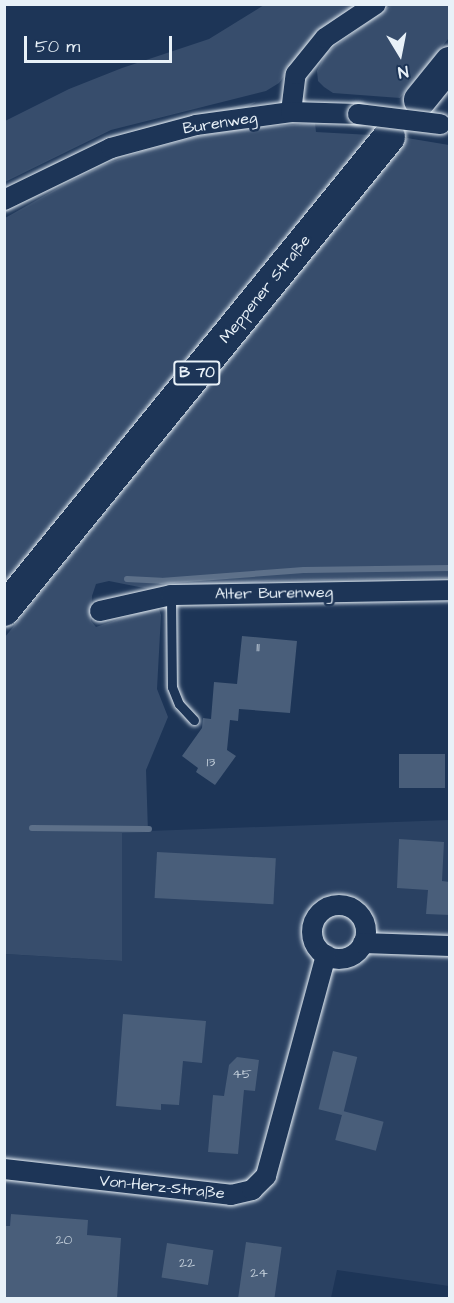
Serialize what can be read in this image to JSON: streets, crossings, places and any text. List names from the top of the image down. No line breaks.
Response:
{"streets":{"main road":["Meppener Straße","B 70"],"street":["Burenweg","Alter Burenweg","Von-Herz-Straße"]},"house_numbers":["11","13","45","20","22","24"],"scale_bar":"50 m","north":"bottom"}
